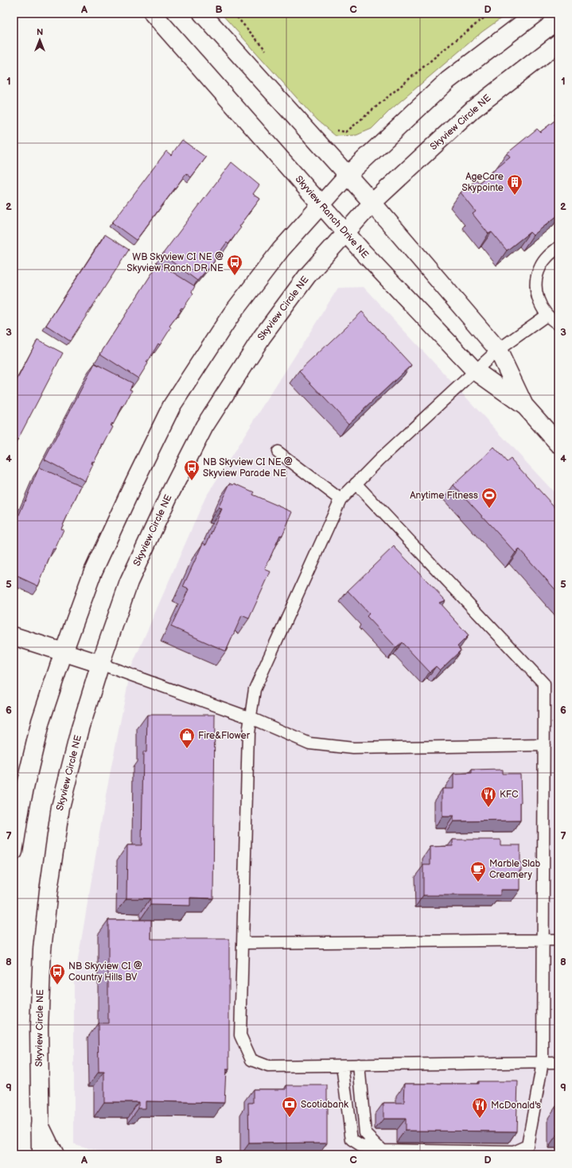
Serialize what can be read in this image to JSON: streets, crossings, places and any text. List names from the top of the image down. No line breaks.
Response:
{"streets":{"street":["Skyview Circle NE","Skyview Ranch Drive NE"]},"crossings":[["Skyview Circle NE","Skyview Ranch Drive NE"]],"places":{"building":["AgeCare Skypointe"],"bus stop":["WB Skyview CI NE @ Skyview Ranch DR NE","NB Skyview CI NE @ Skyview Parade NE","NB Skyview CI @ Country Hills BV"],"sports":["Anytime Fitness"],"shop":["Fire&Flower"],"restaurant":["KFC","McDonald's"],"cafe":["Marble Slab Creamery"],"bank":["Scotiabank"]},"north":"top","grid":{"columns":["A","B","C","D"],"rows":["1","2","3","4","5","6","7","8","9"]}}
